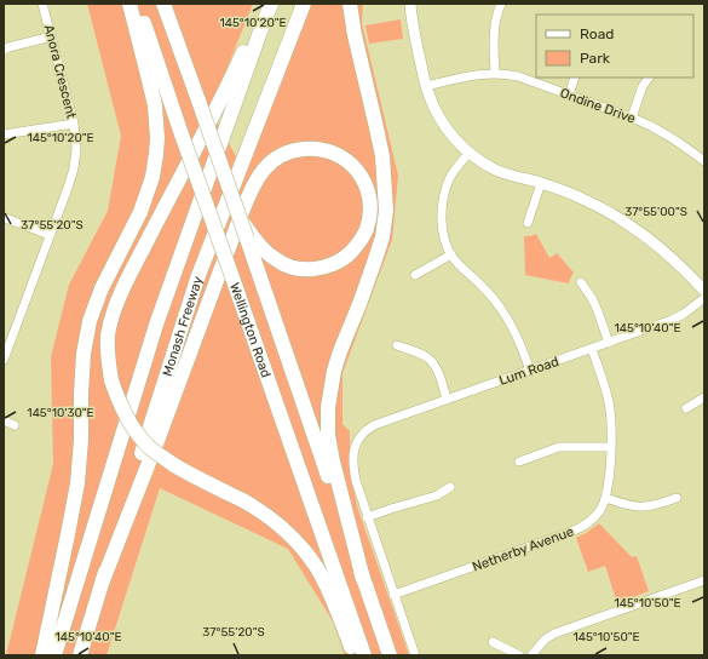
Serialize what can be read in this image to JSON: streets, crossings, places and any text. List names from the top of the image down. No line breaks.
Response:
{"streets":{"highway":["Monash Freeway","Wellington Road"],"street":["Anora Crescent","Ondine Drive","Lum Road","Netherby Avenue"]},"crossings":[["Lum Road","Netherby Avenue"]],"legend":["Road","Park"],"coordinates":["145°10'20\"E","37°55'00\"S","37°55'20\"S","145°10'40\"E","145°10'30\"E","145°10'50\"E"]}
